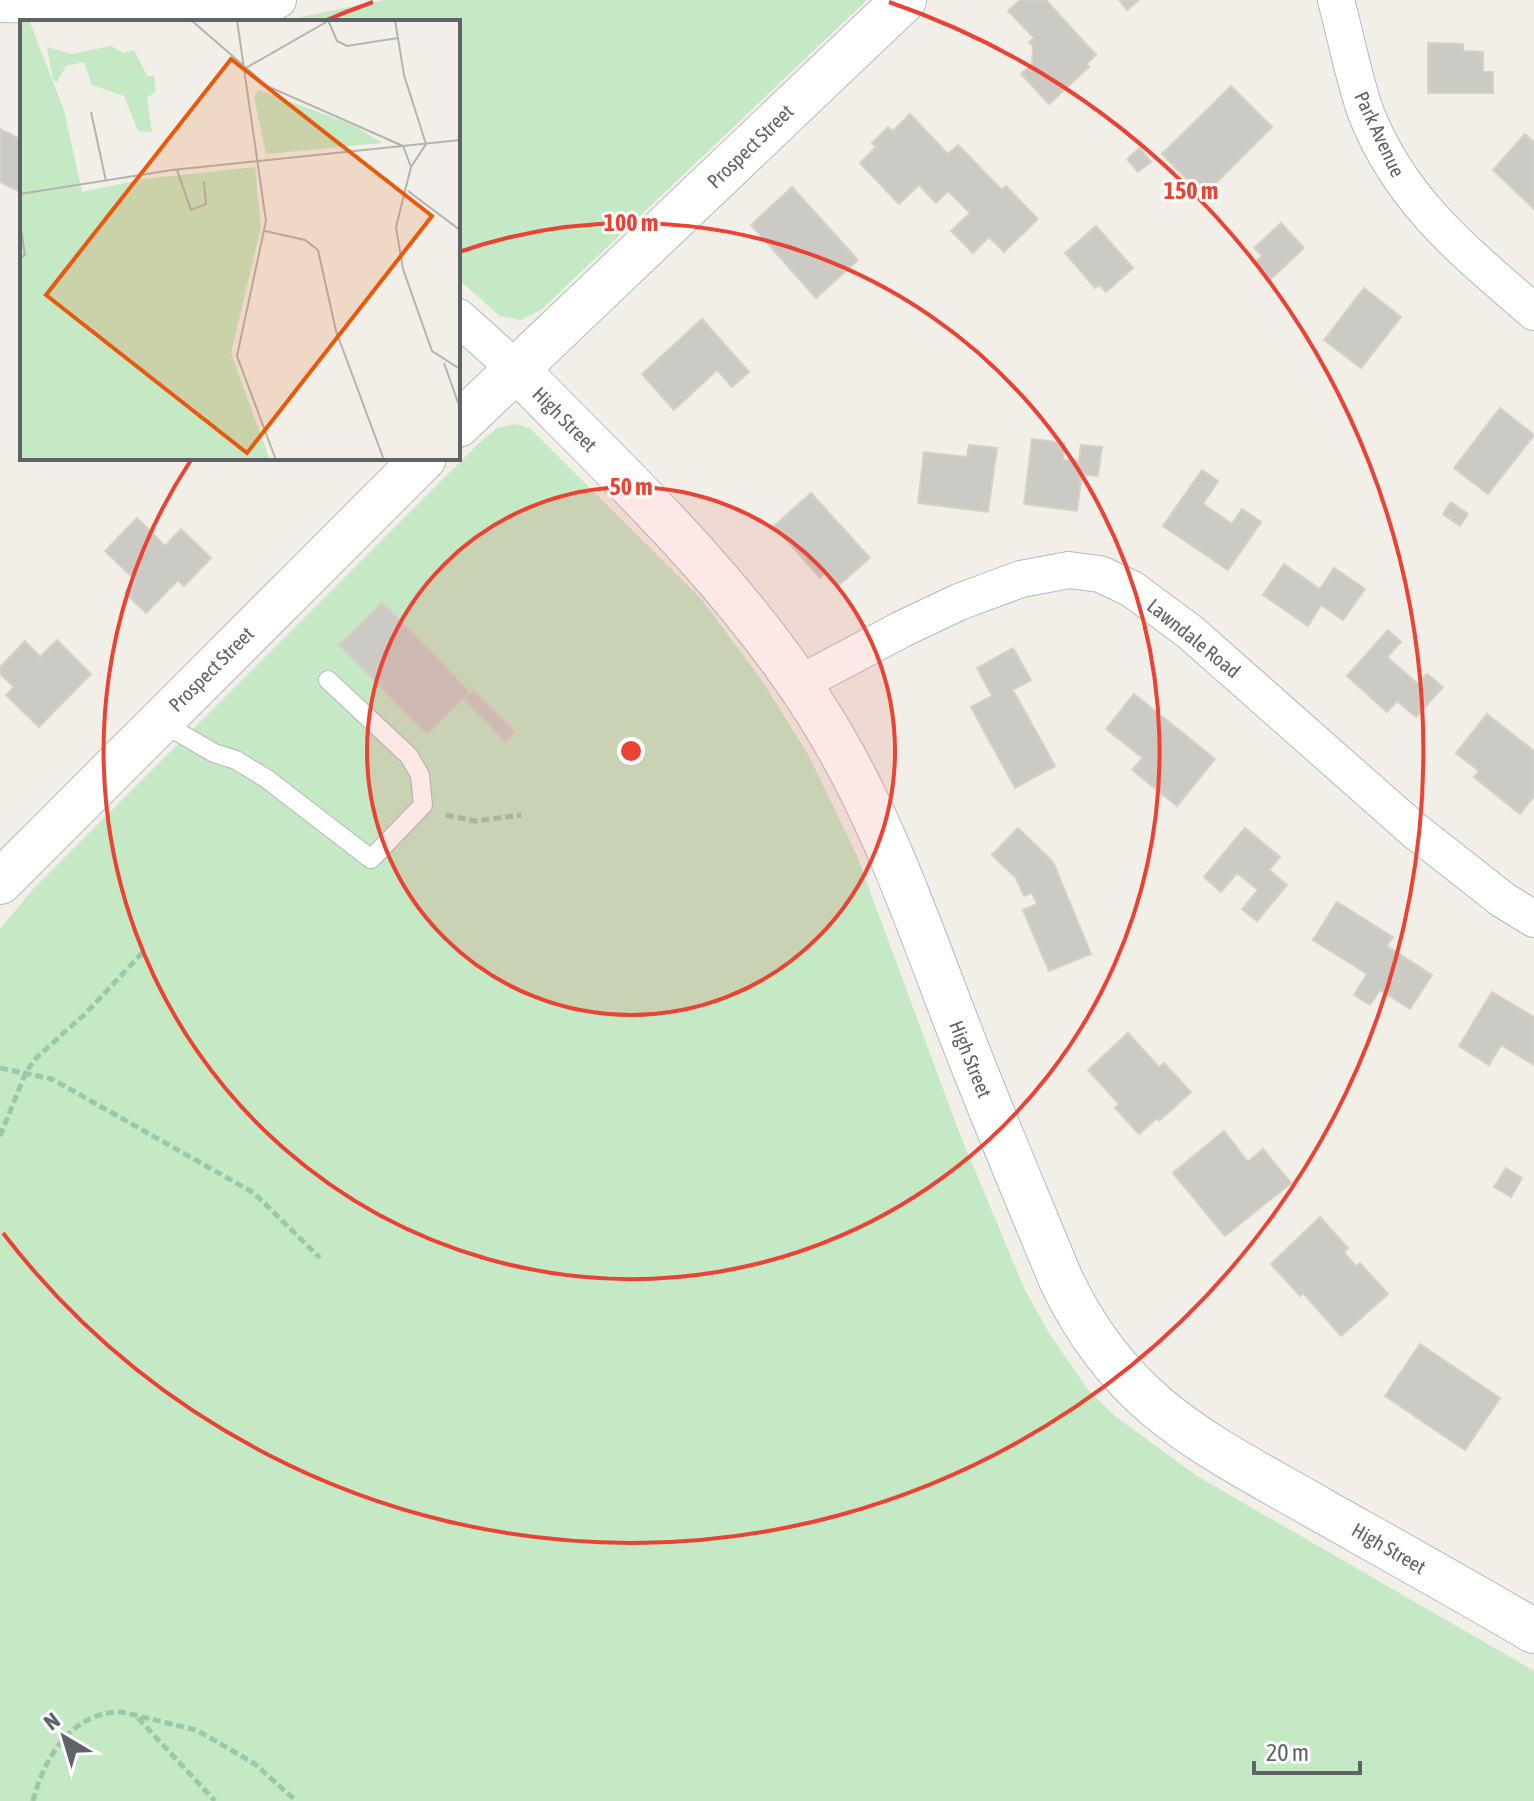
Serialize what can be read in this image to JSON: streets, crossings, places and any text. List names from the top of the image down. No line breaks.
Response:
{"streets":{"street":["Park Avenue","Prospect Street","High Street","Lawndale Road"]},"crossings":[["Prospect Street","High Street"],["High Street","Lawndale Road"]],"scale_bar":"20 m","north":"top left","rings":["150 m","100 m","50 m"]}
